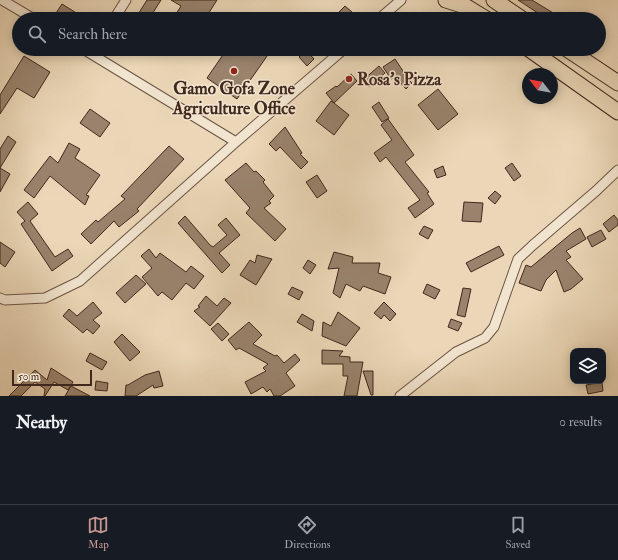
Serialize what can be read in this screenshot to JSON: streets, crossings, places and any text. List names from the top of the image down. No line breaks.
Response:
{"places":["Gamo Gofa Zone Agriculture Office","Rosa's Pizza"],"scale_bar":"50 m","north":"top left","page":{"search":"Search here","scale":"50 m","heading":["Nearby","0 results"],"nav":["Map","Directions","Saved"]}}
